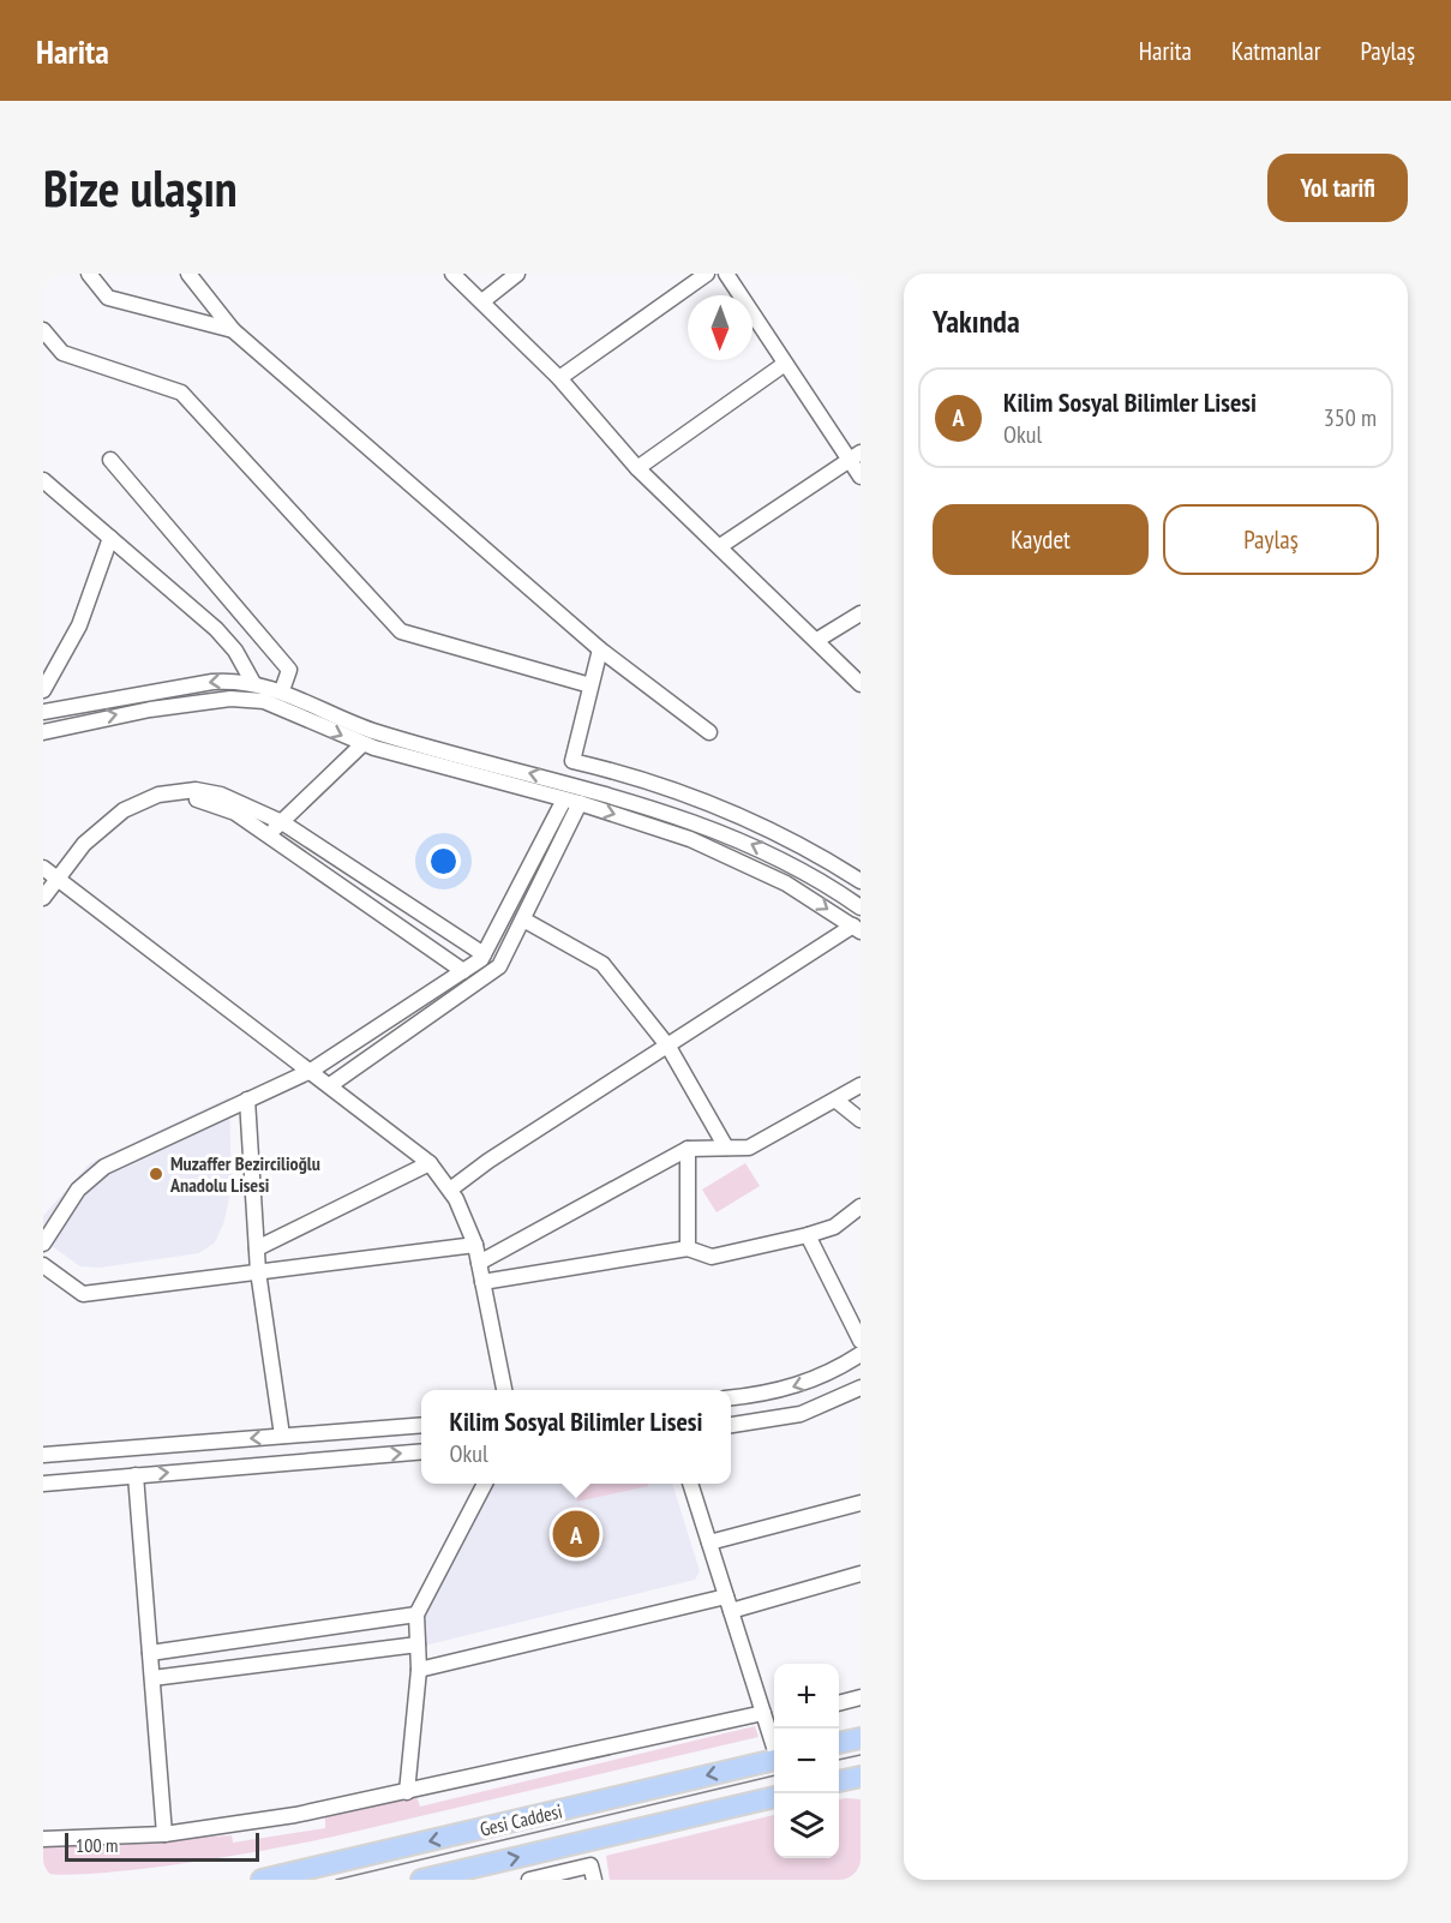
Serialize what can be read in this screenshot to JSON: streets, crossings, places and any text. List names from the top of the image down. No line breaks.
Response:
{"streets":{"main road":["Gesi Caddesi"]},"places":["Muzaffer Bezircilioğlu Anadolu Lisesi"],"scale_bar":"100 m","north":"bottom","page":{"header":"Harita","nav":["Harita","Katmanlar","Paylaş"],"buttons":["Yol tarifi",["Kaydet","Paylaş"]],"title":"Bize ulaşın","heading":"Yakında","list":[{"mark":"A","name":"Kilim Sosyal Bilimler Lisesi","note":"Okul","value":"350 m"}],"popup":["Kilim Sosyal Bilimler Lisesi","Okul"],"pins":"A","map_buttons":["+","−"],"scale":"100 m"}}
